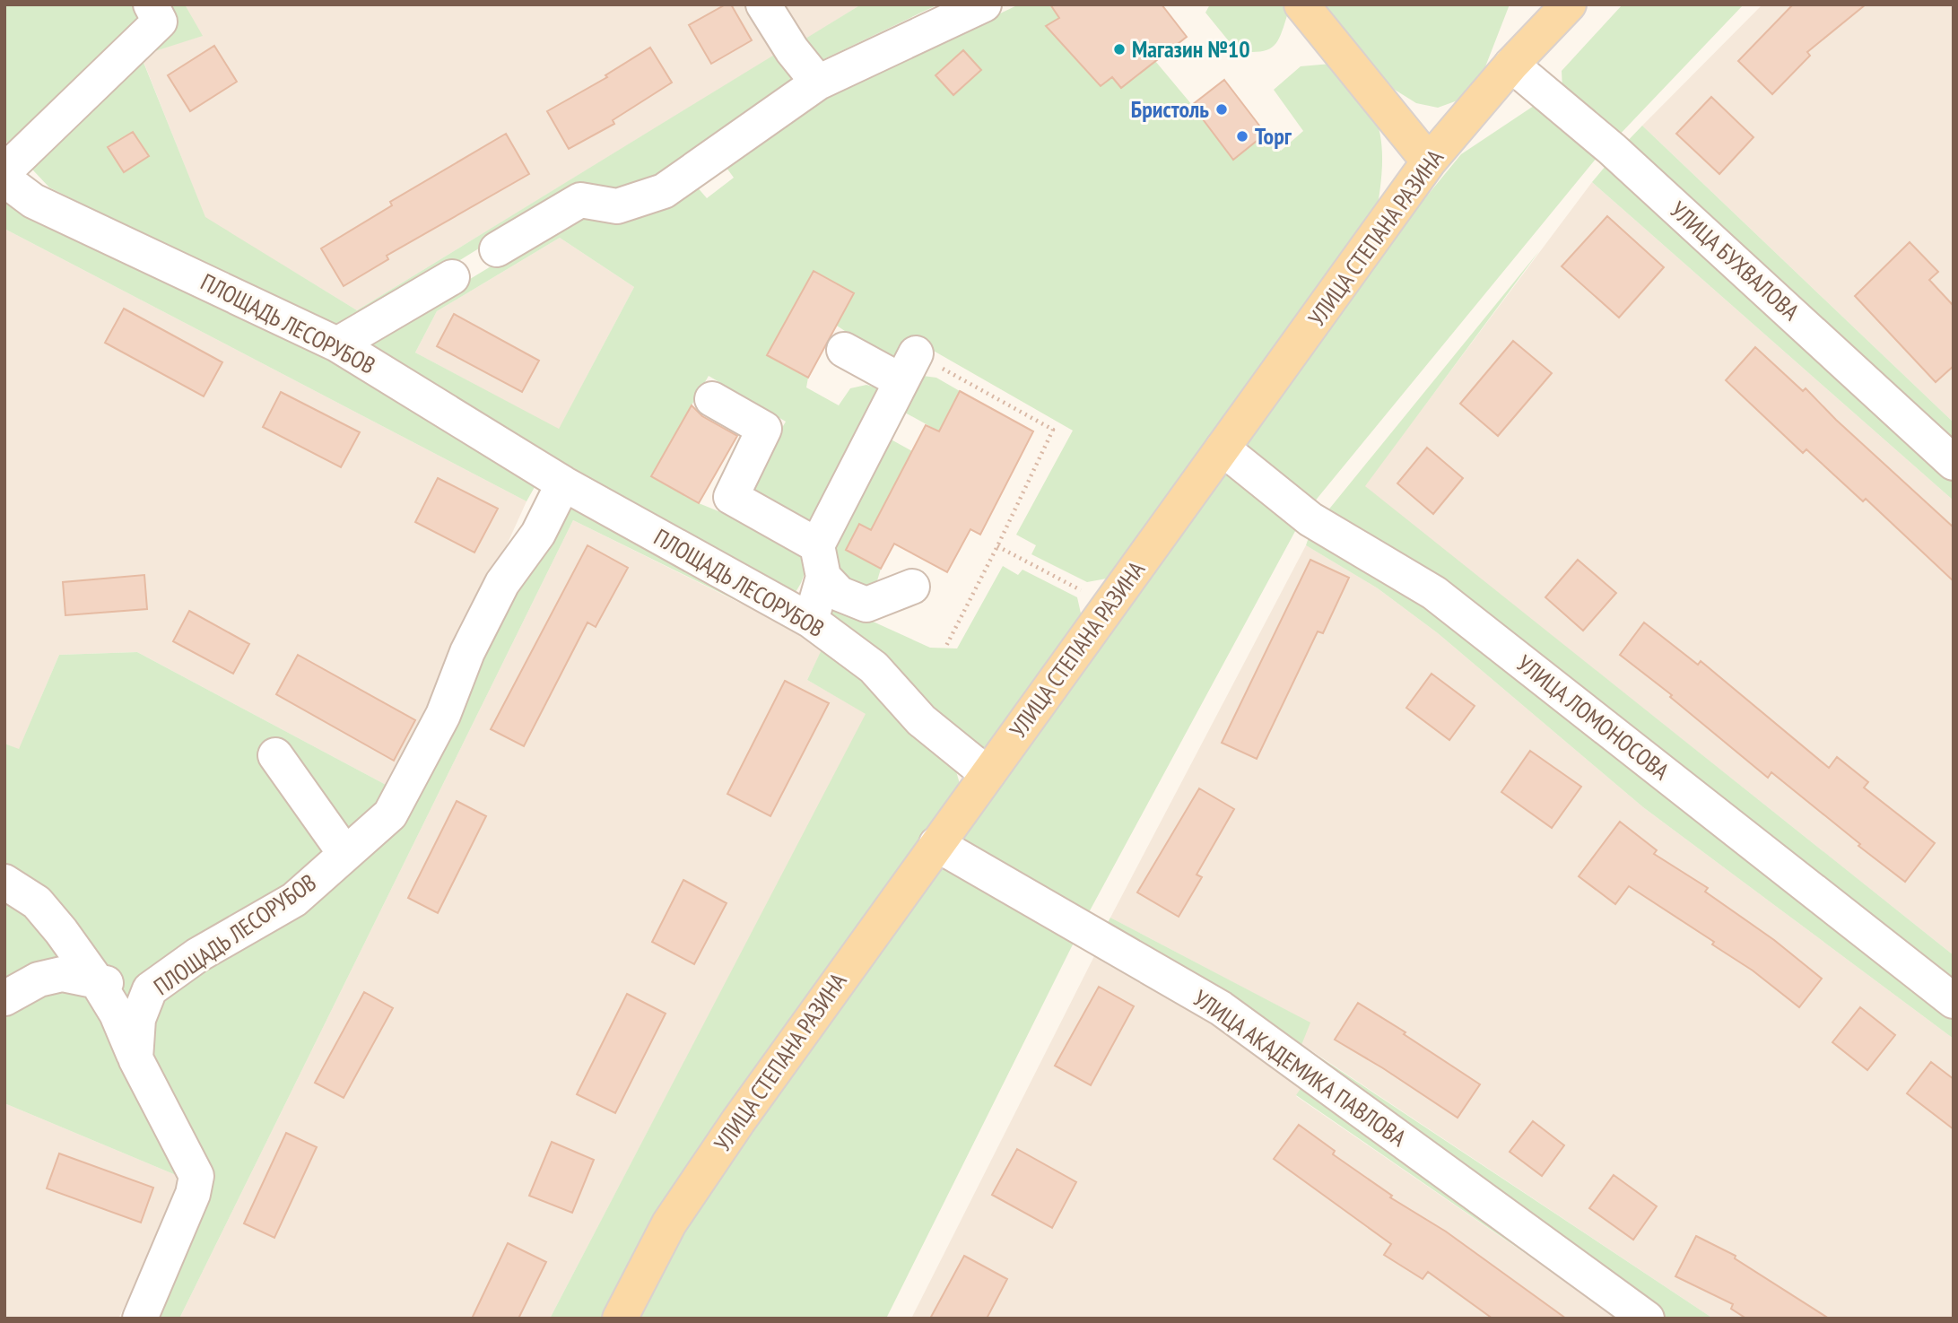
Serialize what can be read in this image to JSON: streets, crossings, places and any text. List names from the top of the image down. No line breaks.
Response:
{"streets":{"main road":["УЛИЦА СТЕПАНА РАЗИНА"],"street":["УЛИЦА БУХВАЛОВА","ПЛОЩАДЬ ЛЕСОРУБОВ","УЛИЦА ЛОМОНОСОВА","УЛИЦА АКАДЕМИКА ПАВЛОВА"]},"crossings":[["УЛИЦА СТЕПАНА РАЗИНА","УЛИЦА БУХВАЛОВА"],["УЛИЦА СТЕПАНА РАЗИНА","ПЛОЩАДЬ ЛЕСОРУБОВ"],["УЛИЦА СТЕПАНА РАЗИНА","УЛИЦА ЛОМОНОСОВА"],["УЛИЦА СТЕПАНА РАЗИНА","УЛИЦА АКАДЕМИКА ПАВЛОВА"]],"places":["Магазин №10","Бристоль","Торг"]}
